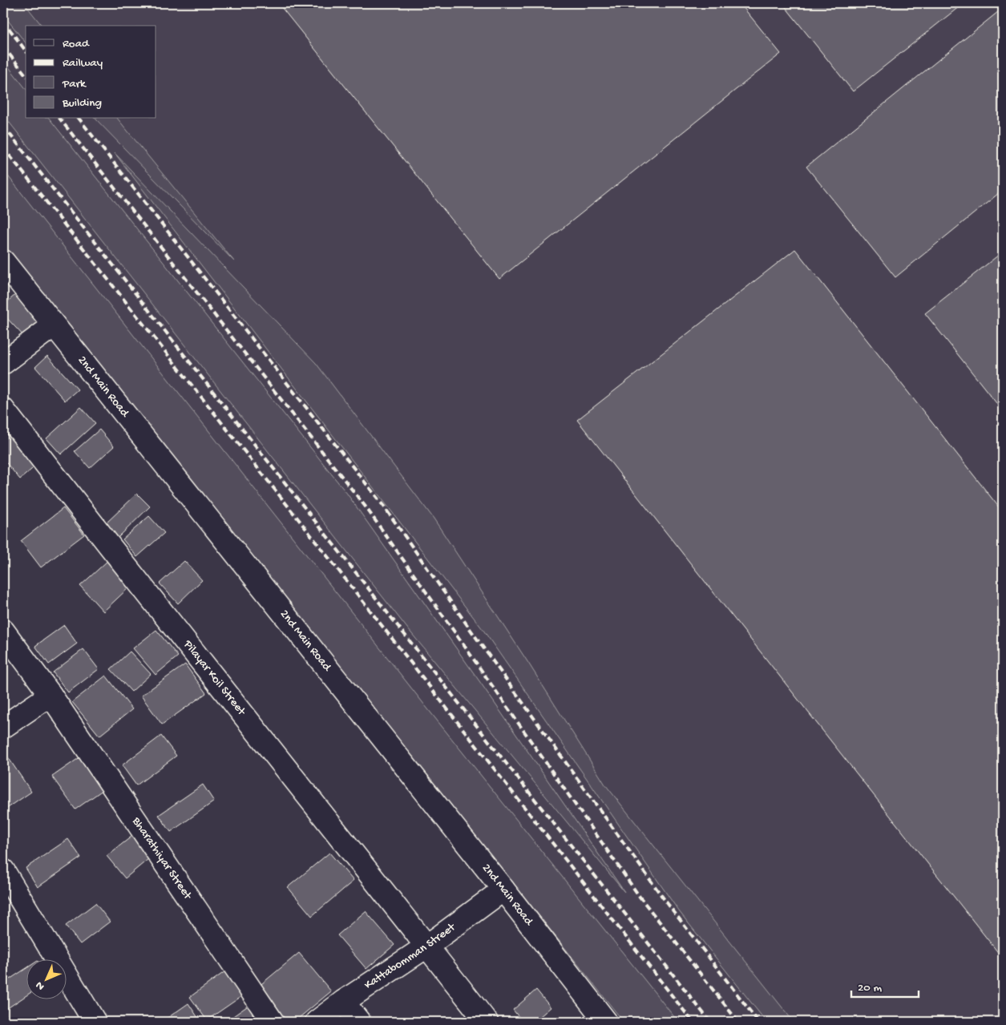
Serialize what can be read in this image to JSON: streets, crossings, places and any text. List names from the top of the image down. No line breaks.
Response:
{"streets":{"street":["2nd Main Road","Pilayar Koil Street","Bharathiyar Street","Kattabomman Street"]},"crossings":[["2nd Main Road","Kattabomman Street"],["Pilayar Koil Street","Kattabomman Street"]],"legend":["Road","Railway","Park","Building"],"scale_bar":"20 m","north":"bottom left"}
